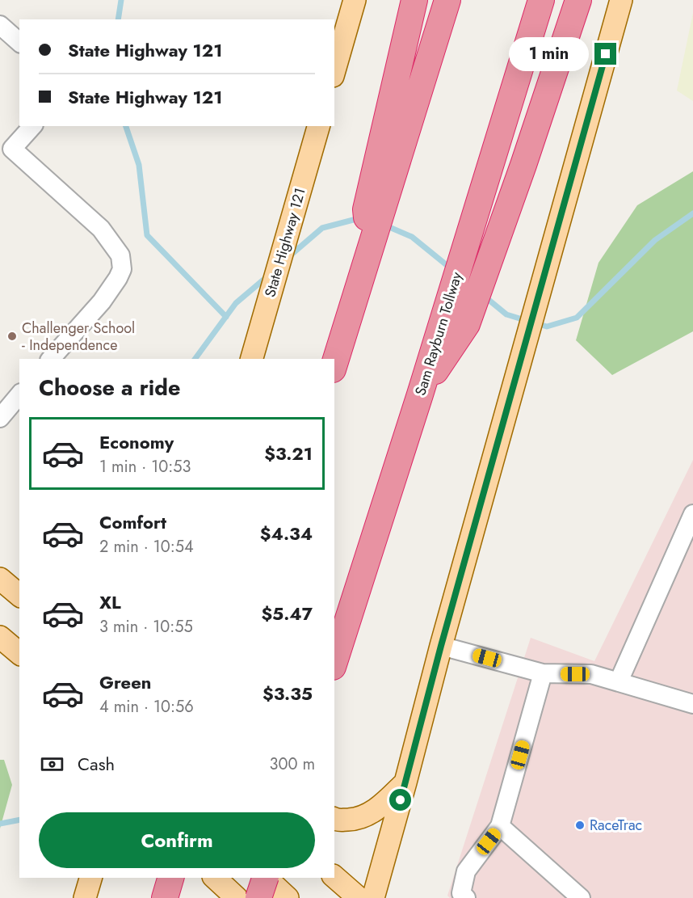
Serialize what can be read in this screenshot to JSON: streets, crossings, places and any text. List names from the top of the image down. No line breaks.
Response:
{"streets":{"highway":["Sam Rayburn Tollway"],"main road":["State Highway 121"]},"places":["Challenger School - Independence","RaceTrac"],"page":{"banner":["State Highway 121","State Highway 121"],"bubble":"1 min","heading":"Choose a ride","list":[{"name":"Economy","note":"1 min · 10:53","value":"$3.21"},{"name":"Comfort","note":"2 min · 10:54","value":"$4.34"},{"name":"XL","note":"3 min · 10:55","value":"$5.47"},{"name":"Green","note":"4 min · 10:56","value":"$3.35"}],"pay":["Cash","300 m"],"buttons":"Confirm"}}
